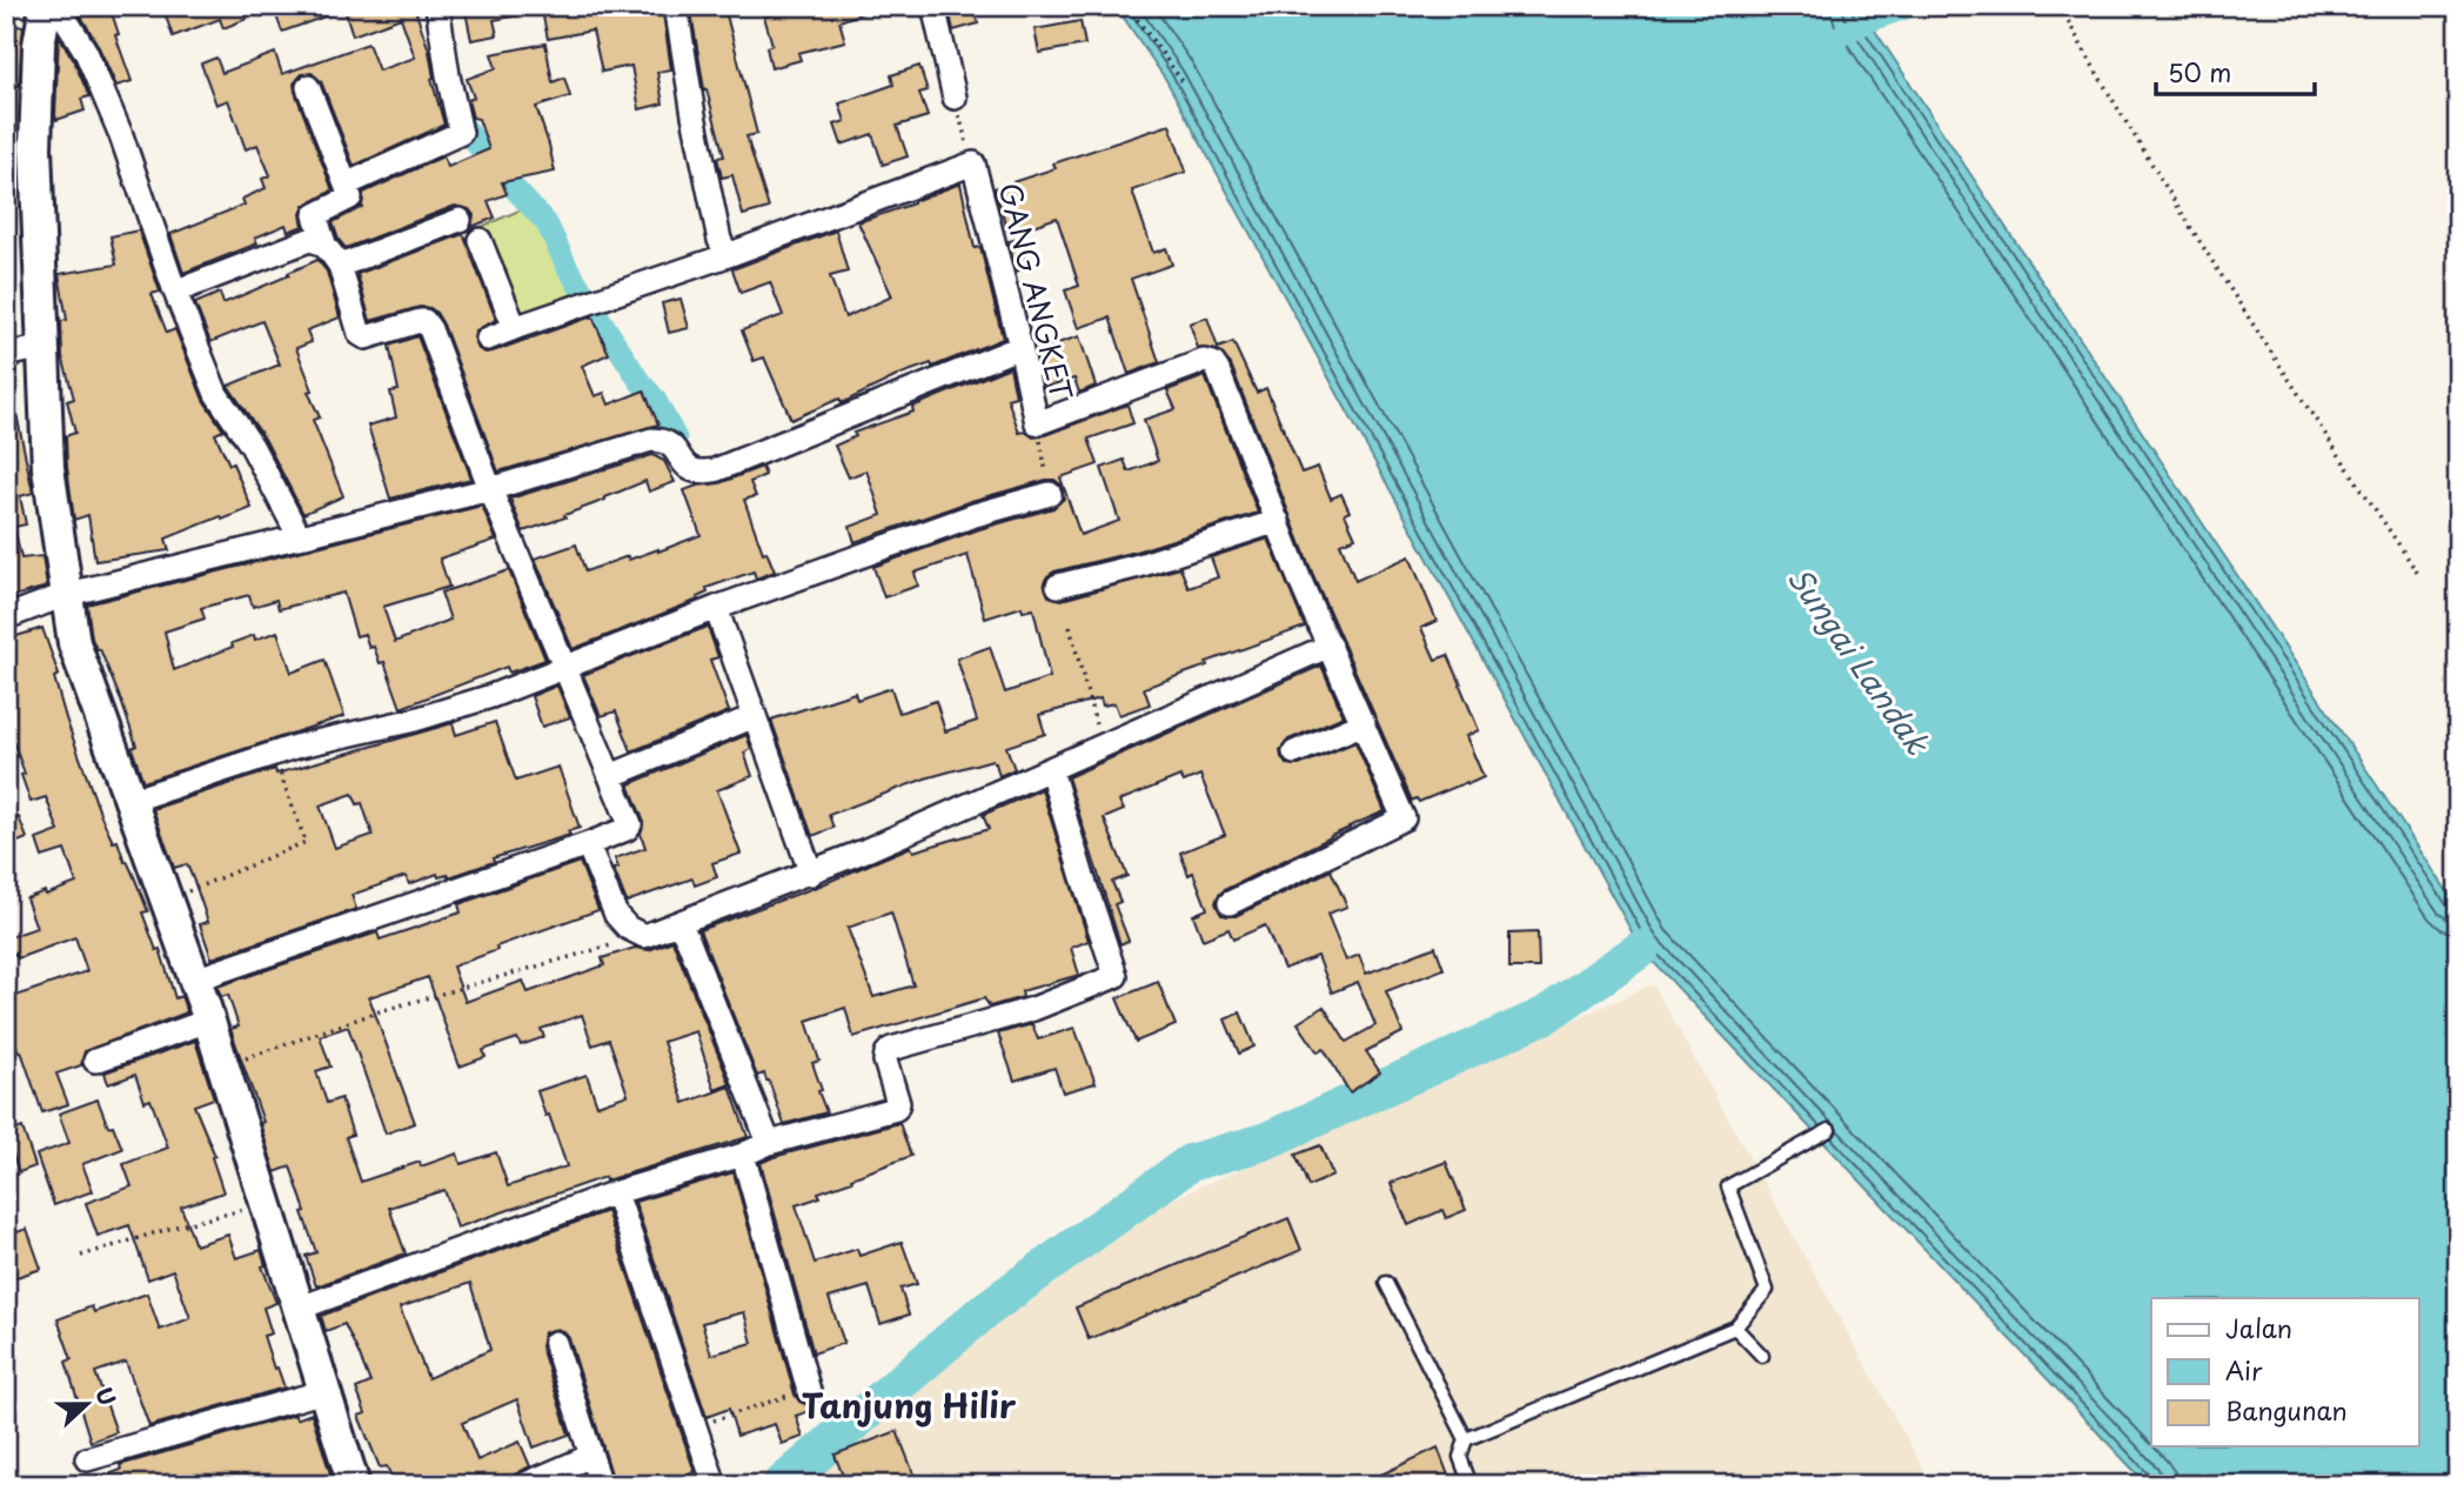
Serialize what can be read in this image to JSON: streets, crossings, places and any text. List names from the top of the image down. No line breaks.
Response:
{"streets":{"street":["GANG ANGKET"]},"districts":["Tanjung Hilir"],"water":["Sungai Landak"],"legend":["Jalan","Air","Bangunan"],"scale_bar":"50 m","north":"right"}
